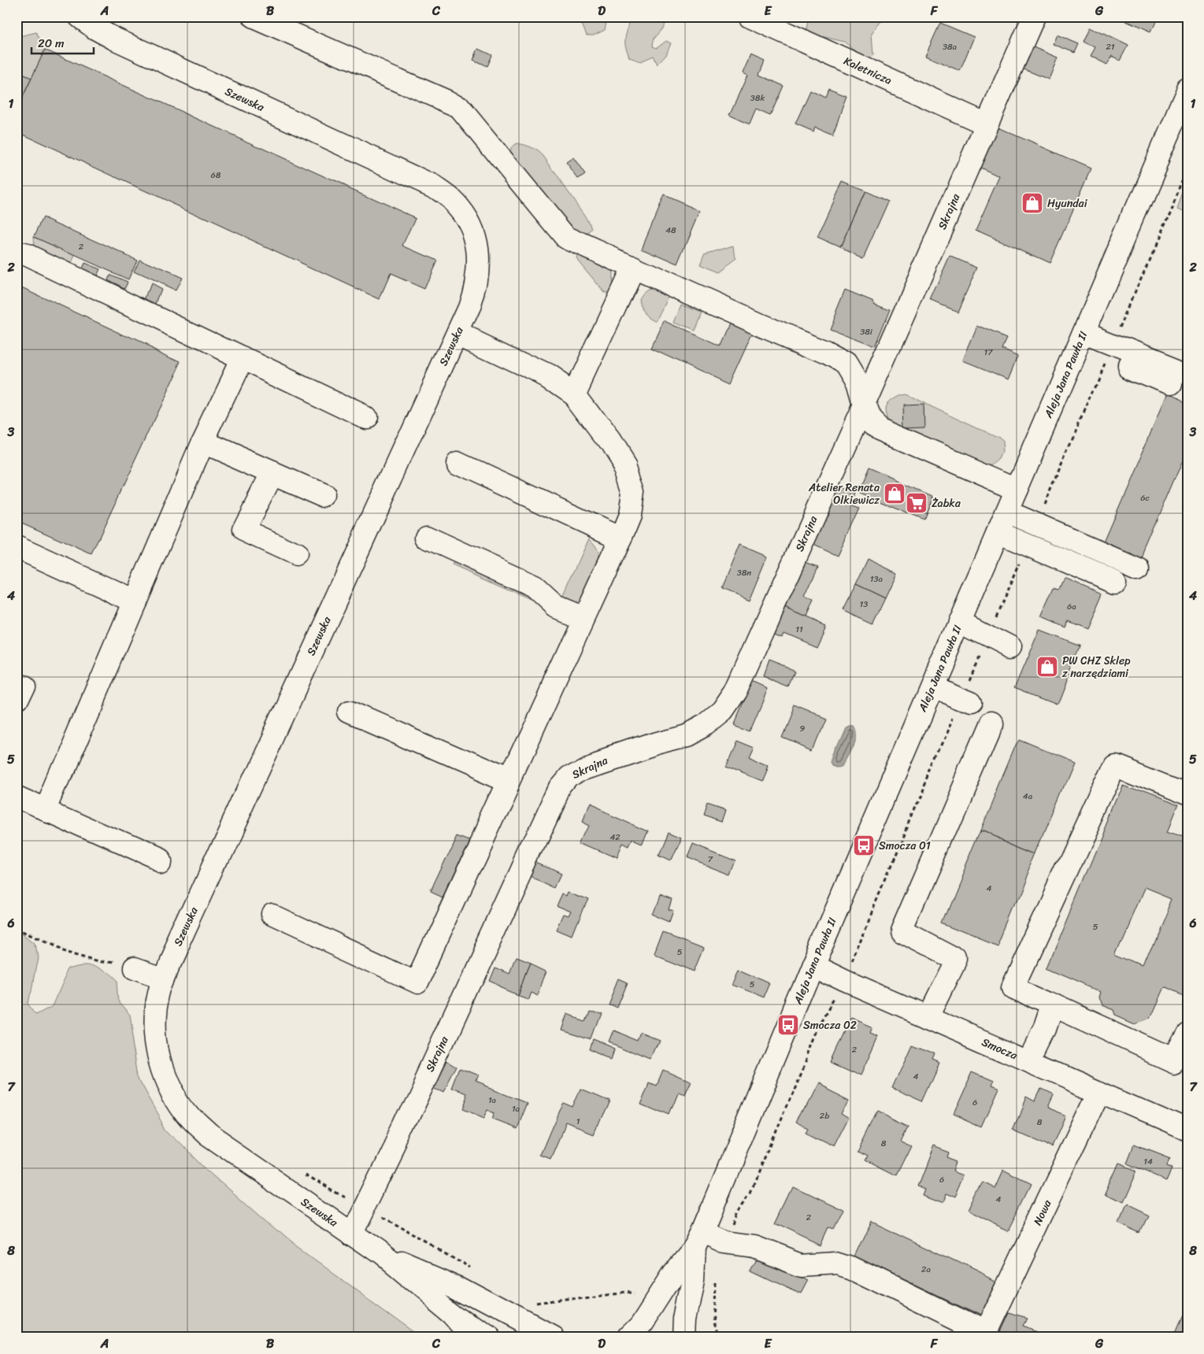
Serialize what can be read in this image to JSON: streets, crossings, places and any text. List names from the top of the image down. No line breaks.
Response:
{"streets":{"street":["Kaletnicza","Szewska","Skrajna","Aleja Jana Pawła II","Smocza","Nowa"]},"crossings":[["Kaletnicza","Skrajna"],["Szewska","Skrajna"],["Aleja Jana Pawła II","Smocza"],["Aleja Jana Pawła II","Nowa"],["Smocza","Nowa"]],"places":{"shop":["Hyundai","Atelier Renata Olkiewicz","PW CHZ Sklep z narzędziami"],"supermarket":["Żabka"],"bus stop":["Smocza 01","Smocza 02"]},"house_numbers":["38a","21","38k","68","48","2","38i","17","6c","38n","13a","13","6a","11","9","4a","42","7","4","5","5","5","2","4","1a","6","1a","2b","1","8","8","14","6","4","2","2a"],"scale_bar":"20 m","grid":{"columns":["A","B","C","D","E","F","G"],"rows":["1","2","3","4","5","6","7","8"]}}
